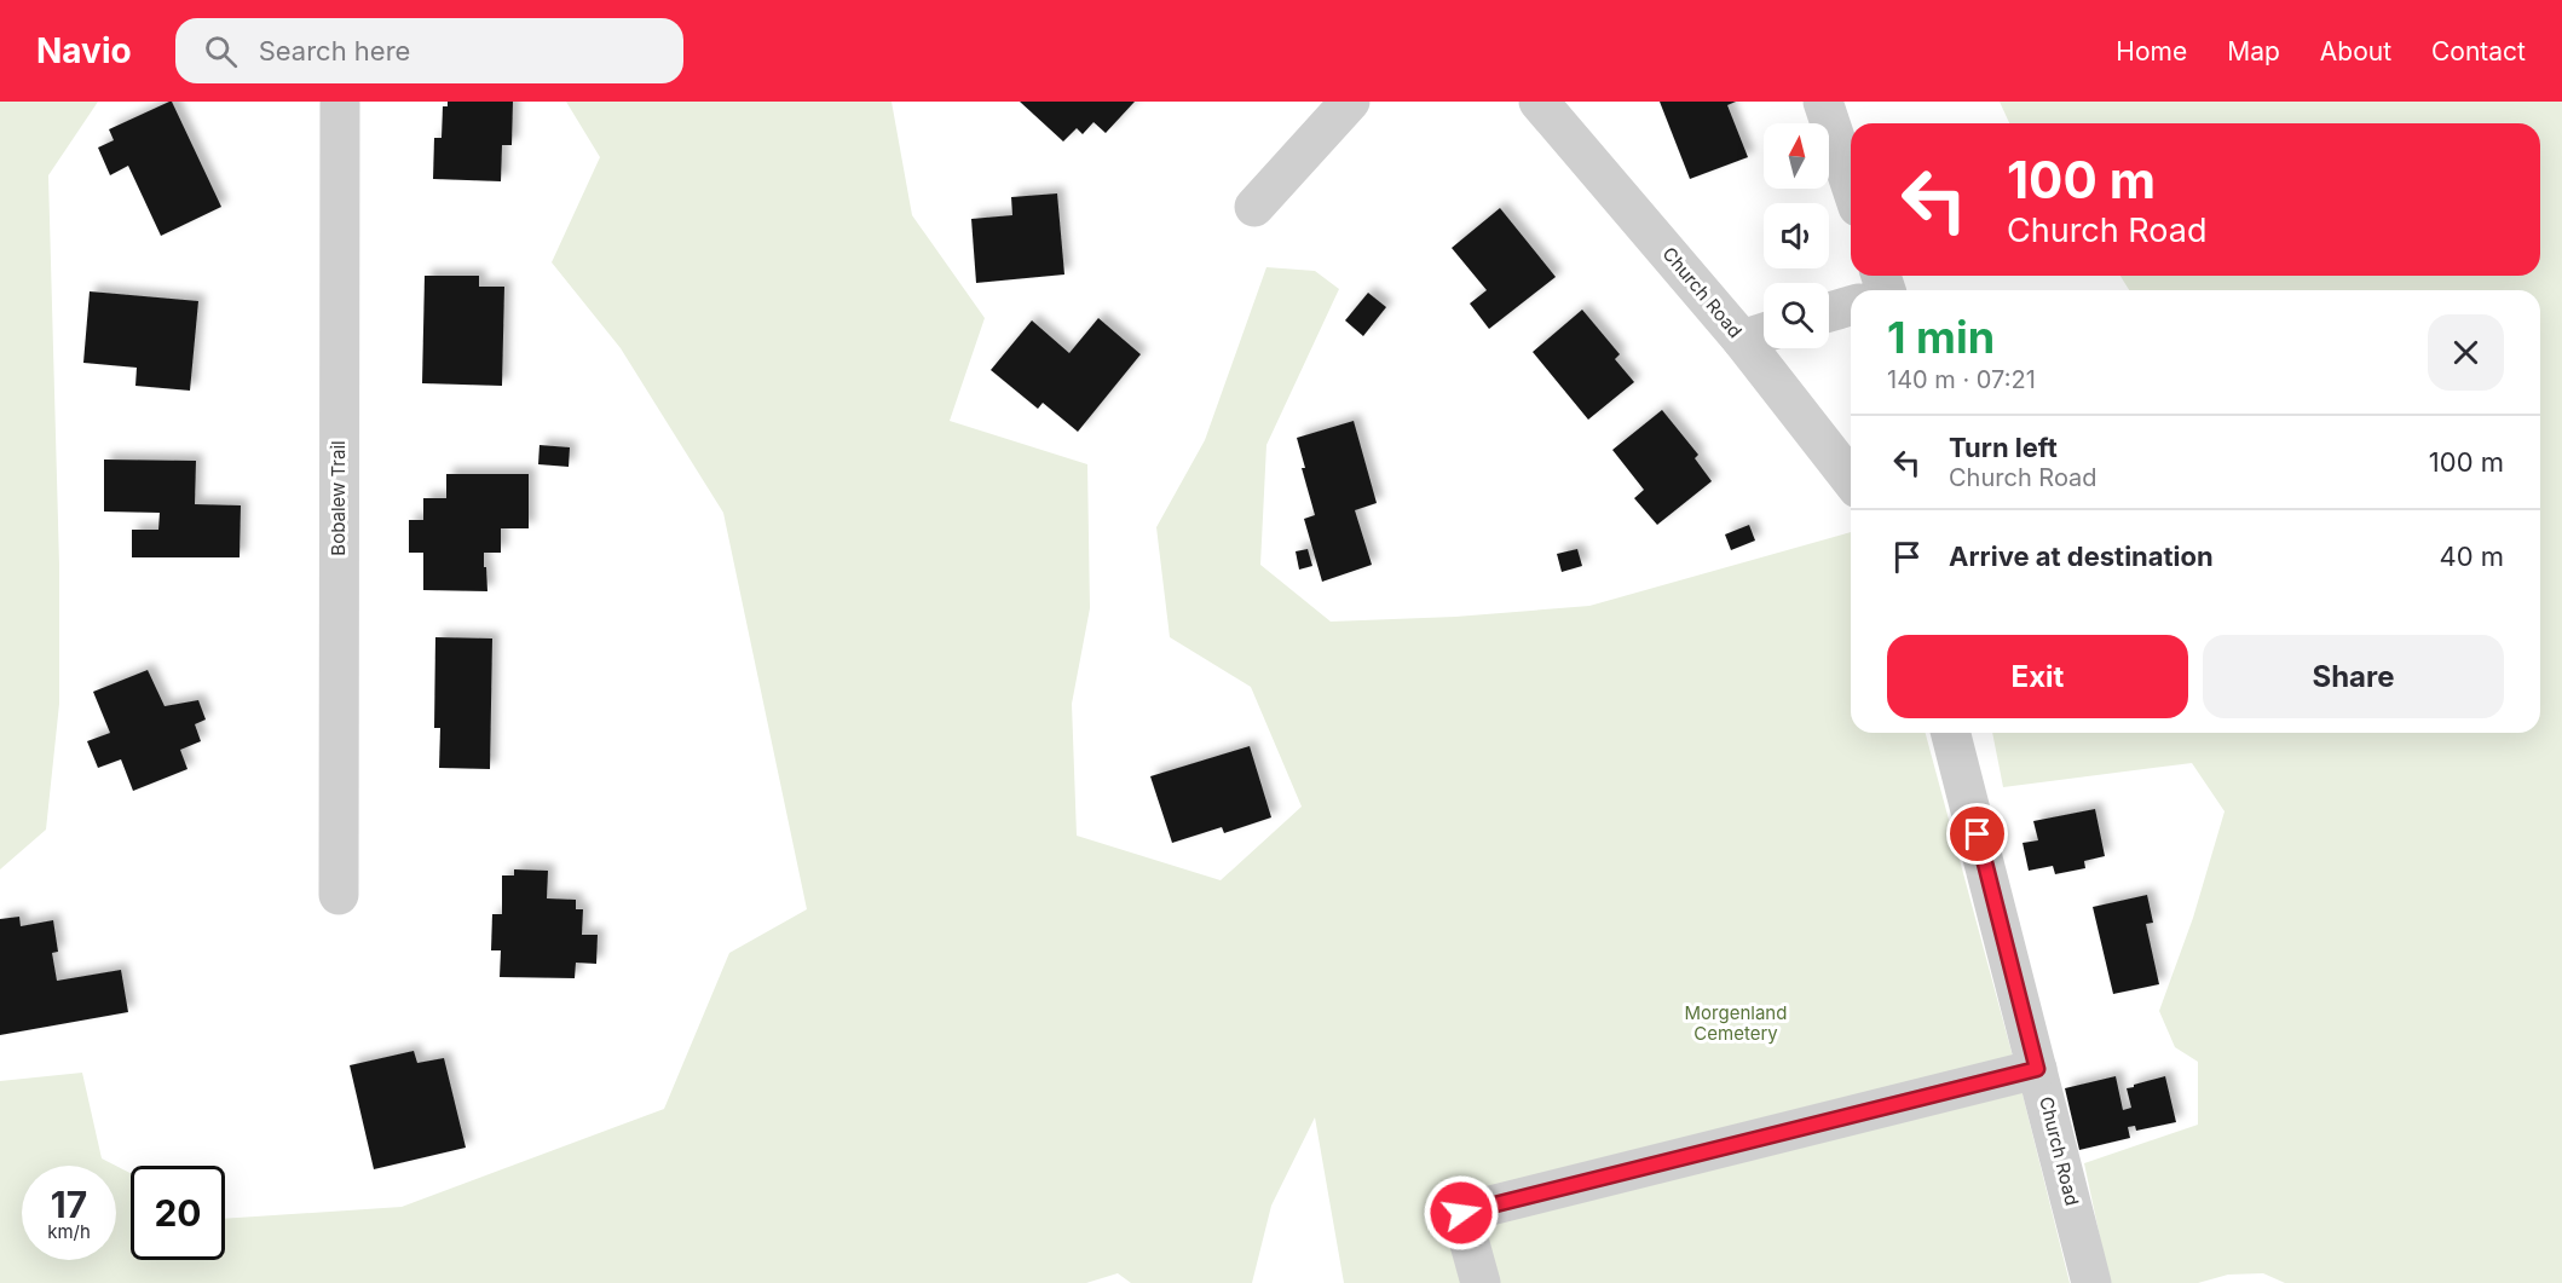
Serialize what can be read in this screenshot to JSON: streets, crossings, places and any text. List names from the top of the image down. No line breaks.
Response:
{"streets":{"street":["Church Road","Bobalew Trail"]},"parks":["Morgenland Cemetery"],"north":"top","page":{"header":"Navio","search":"Search here","nav":["Home","Map","About","Contact"],"turn":["100 m","Church Road"],"heading":["1 min","140 m · 07:21"],"list":[{"name":"Turn left","note":"Church Road","value":"100 m"},{"name":"Arrive at destination","value":"40 m"}],"buttons":["Exit","Share"],"speed":"17 km/h","limit":"20"}}
